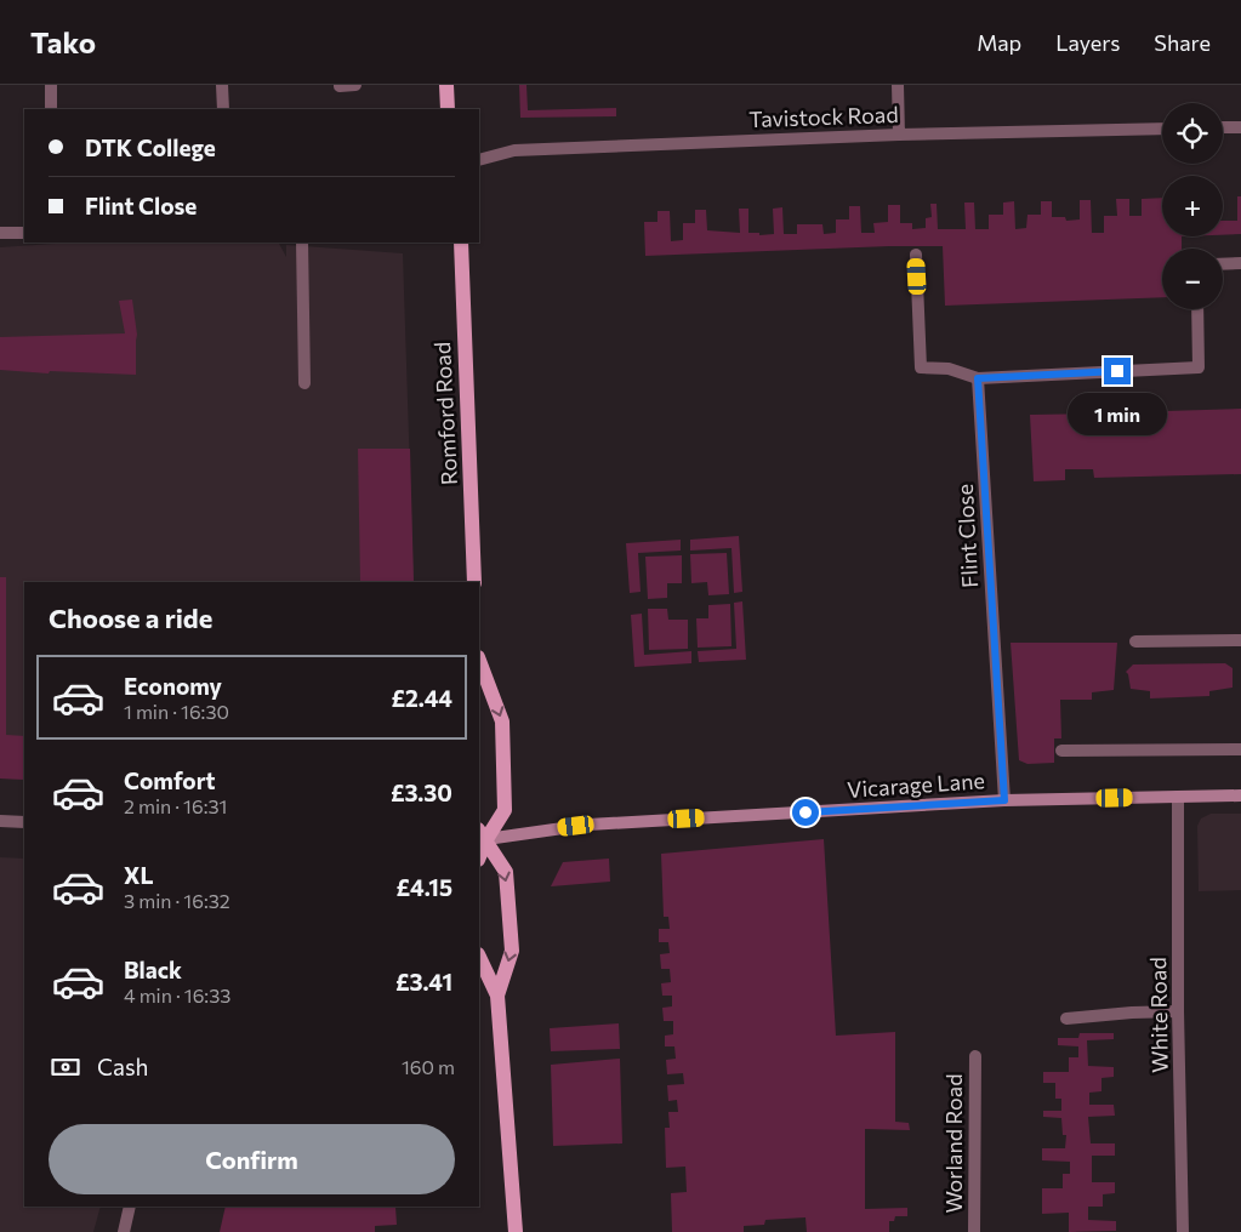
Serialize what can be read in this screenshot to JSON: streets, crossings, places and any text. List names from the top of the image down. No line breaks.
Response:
{"streets":{"main road":["Romford Road","Vicarage Lane"],"street":["Tavistock Road","Flint Close","White Road","Worland Road"]},"crossings":[["Flint Close","Vicarage Lane"],["Vicarage Lane","White Road"]],"page":{"header":"Tako","nav":["Map","Layers","Share"],"map_buttons":["+","−"],"banner":["DTK College","Flint Close"],"bubble":"1 min","heading":"Choose a ride","list":[{"name":"Economy","note":"1 min · 16:30","value":"£2.44"},{"name":"Comfort","note":"2 min · 16:31","value":"£3.30"},{"name":"XL","note":"3 min · 16:32","value":"£4.15"},{"name":"Black","note":"4 min · 16:33","value":"£3.41"}],"pay":["Cash","160 m"],"buttons":"Confirm"}}
